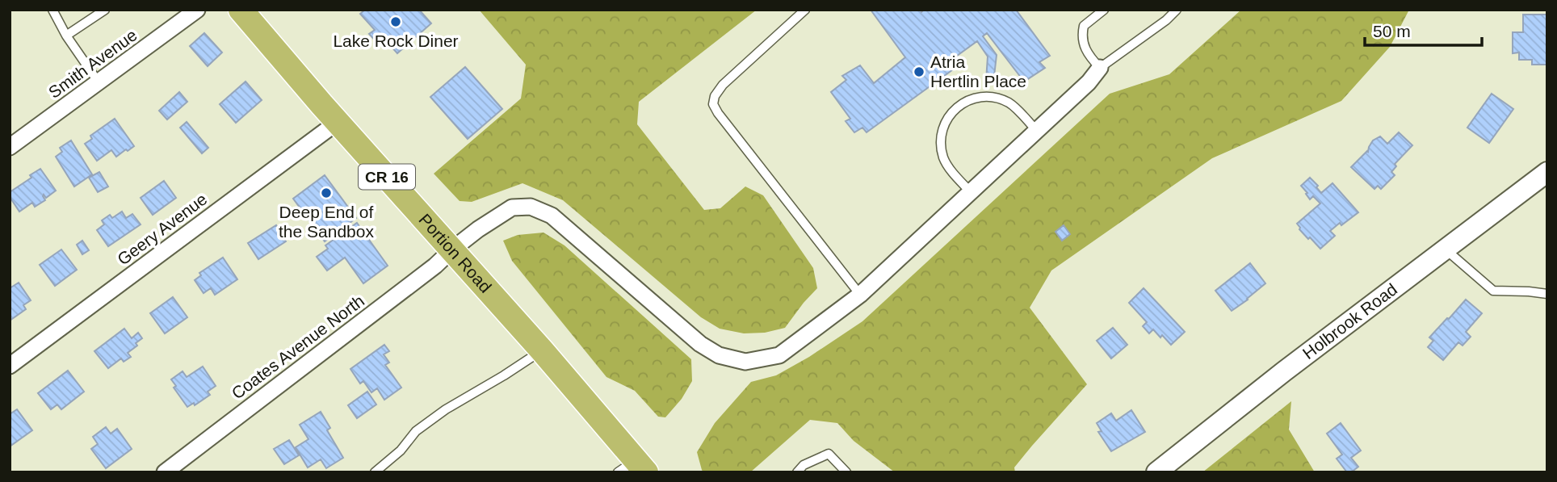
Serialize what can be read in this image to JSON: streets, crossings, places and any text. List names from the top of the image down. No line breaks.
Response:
{"streets":{"main road":["CR 16","Portion Road"],"street":["Smith Avenue","Geery Avenue","Holbrook Road","Coates Avenue North"]},"crossings":[["Geery Avenue","Portion Road"],["Portion Road","Coates Avenue North"]],"places":["Lake Rock Diner","Atria Hertlin Place","Deep End of the Sandbox"],"scale_bar":"50 m"}
